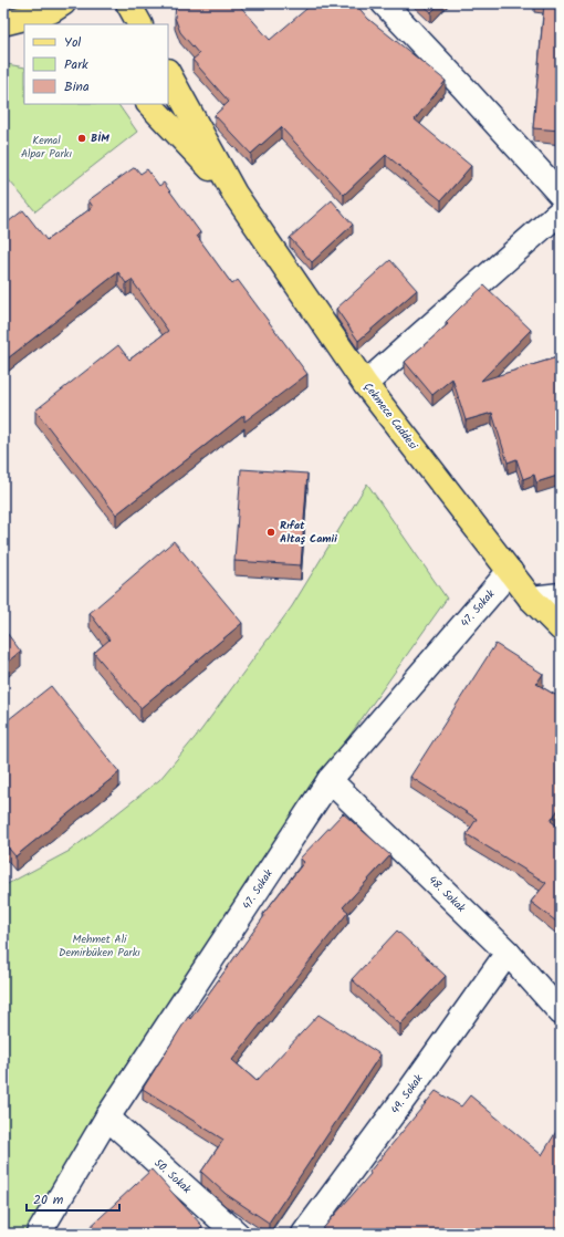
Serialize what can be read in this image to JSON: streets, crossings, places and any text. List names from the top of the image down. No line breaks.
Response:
{"streets":{"main road":["Çekmece Caddesi"],"street":["47. Sokak","48. Sokak","49. Sokak","50. Sokak"]},"crossings":[["Çekmece Caddesi","47. Sokak"],["47. Sokak","48. Sokak"],["47. Sokak","50. Sokak"],["48. Sokak","49. Sokak"]],"parks":["Kemal Alpar Parkı","Mehmet Ali Demirbüken Parkı"],"places":["BİM","Rıfat Altaş Camii"],"legend":["Yol","Park","Bina"],"scale_bar":"20 m"}
